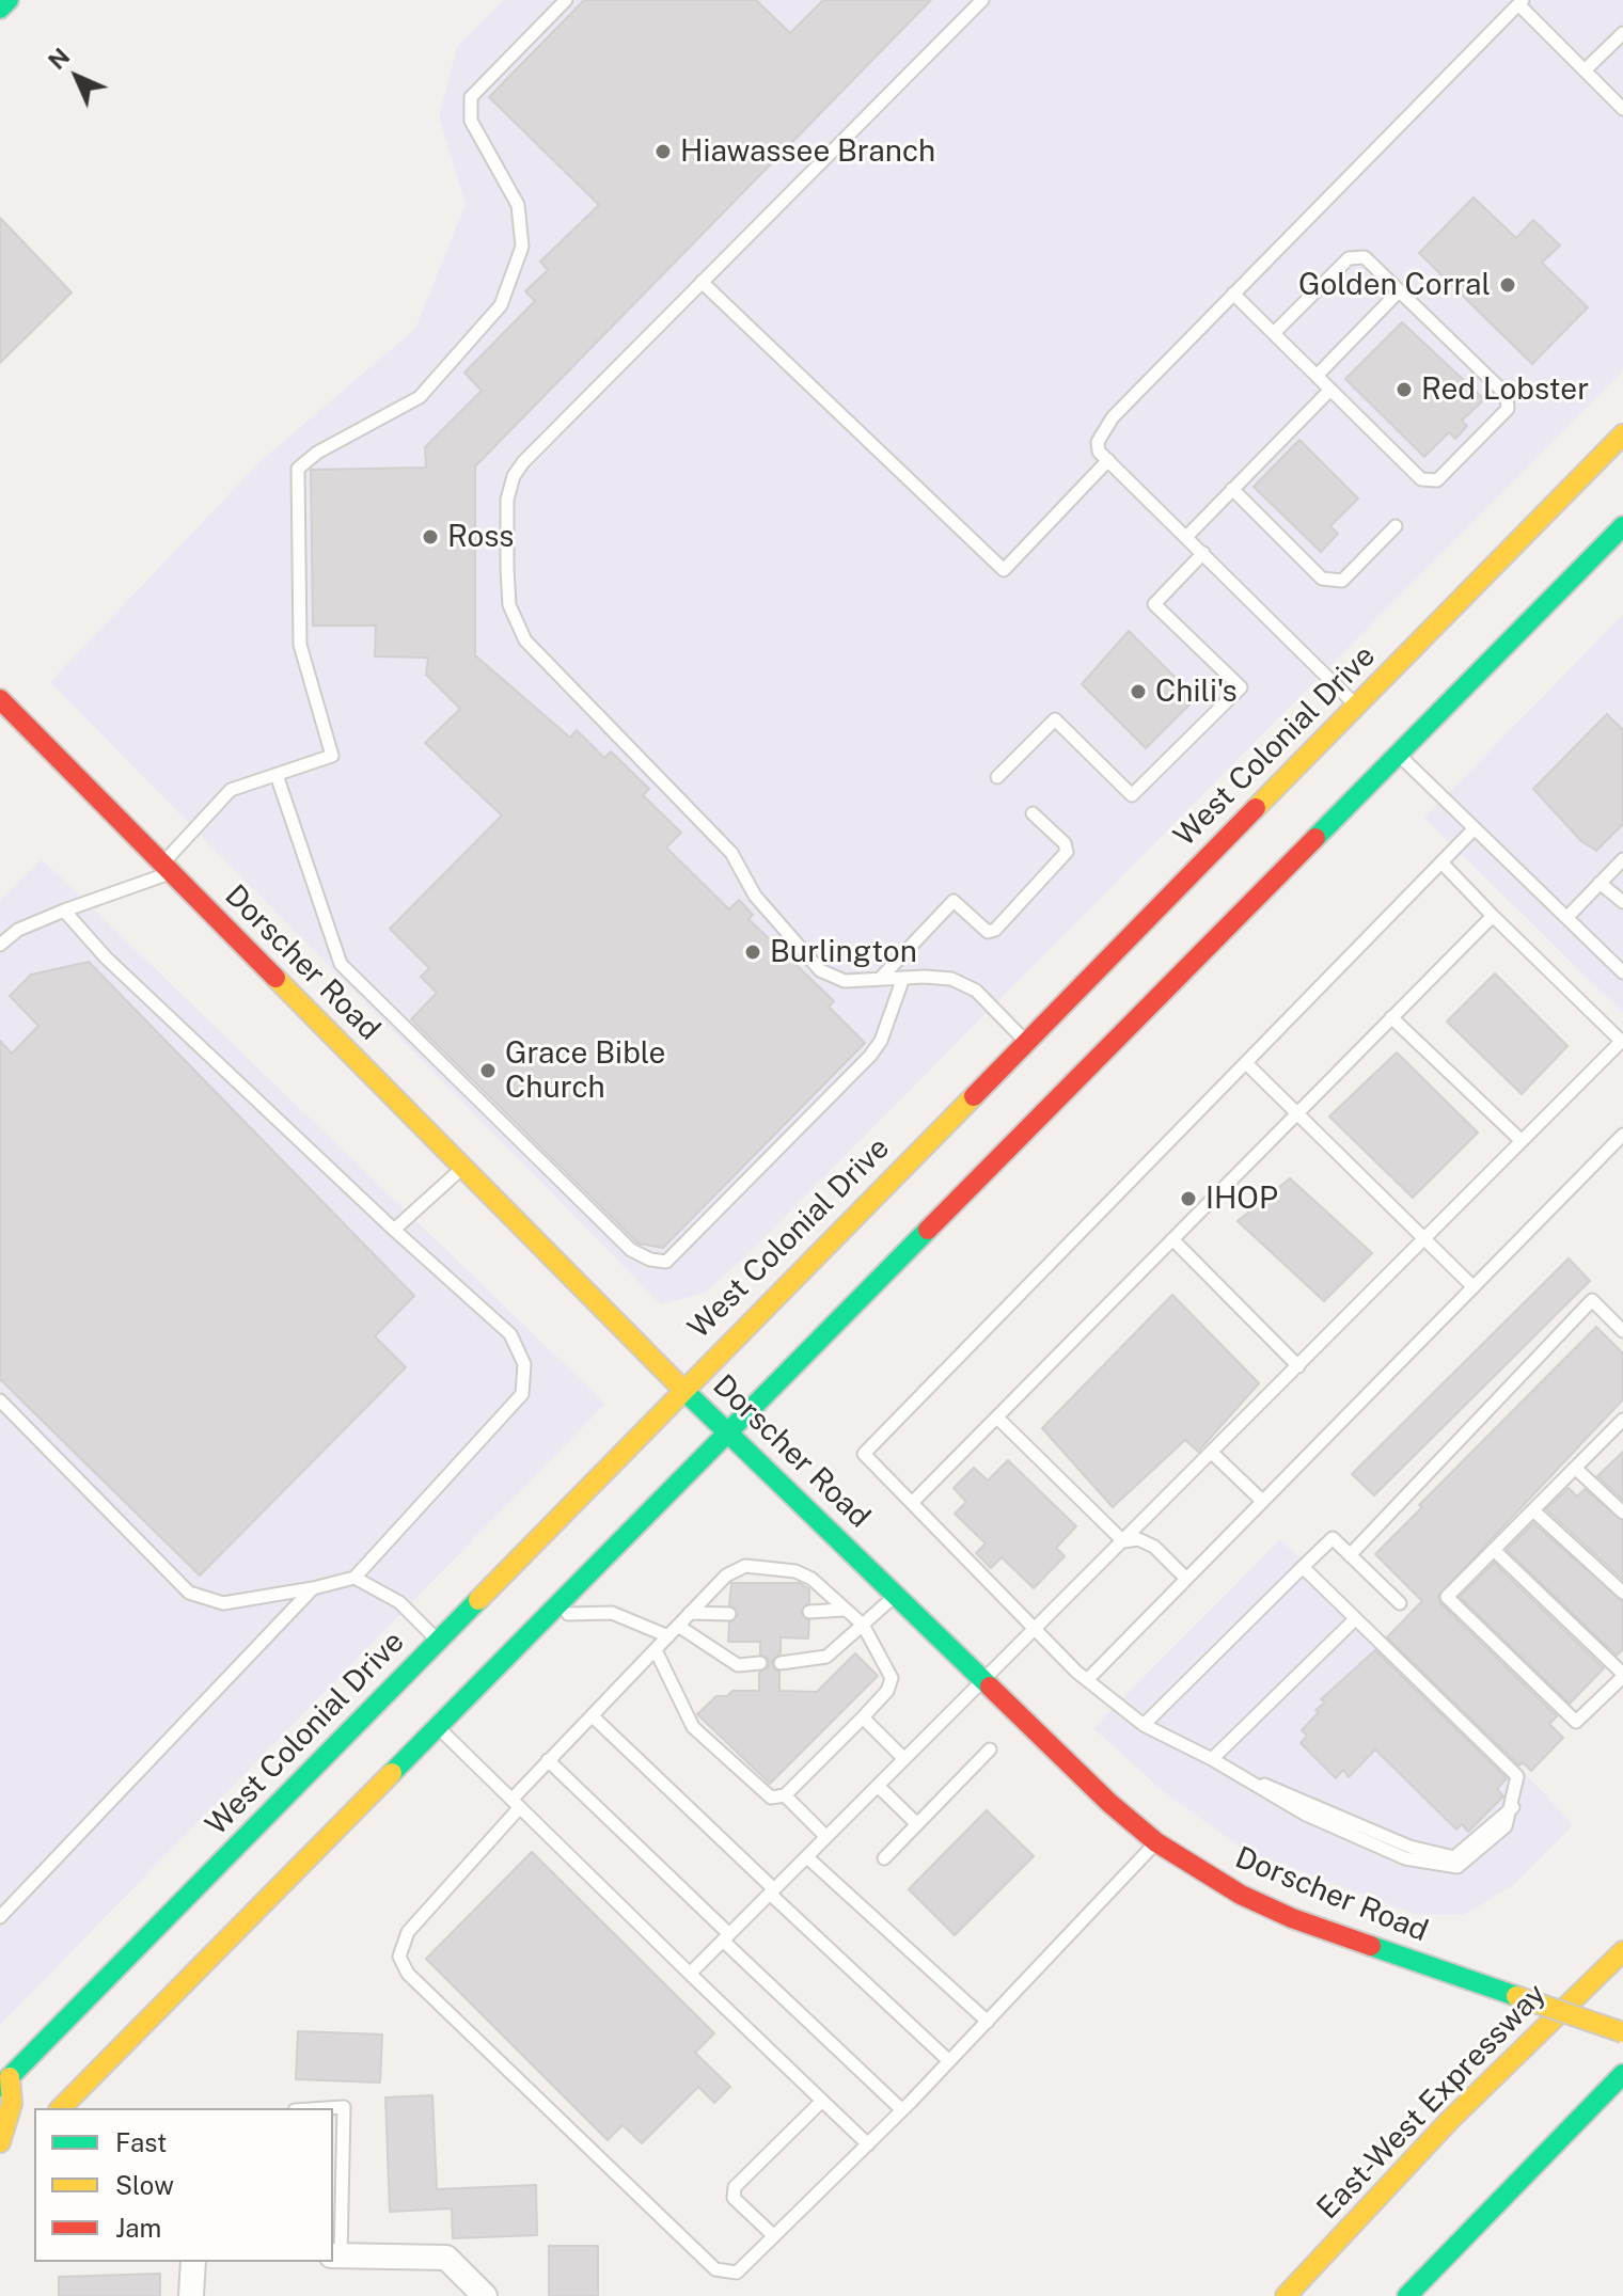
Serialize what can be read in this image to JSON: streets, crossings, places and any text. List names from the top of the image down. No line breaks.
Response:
{"streets":{"main road":["West Colonial Drive","Dorscher Road","East-West Expressway"]},"crossings":[["West Colonial Drive","Dorscher Road"]],"places":["Hiawassee Branch","Golden Corral","Red Lobster","Ross","Chili's","Burlington","Grace Bible Church","IHOP"],"legend":["Fast","Slow","Jam"],"north":"top left"}
